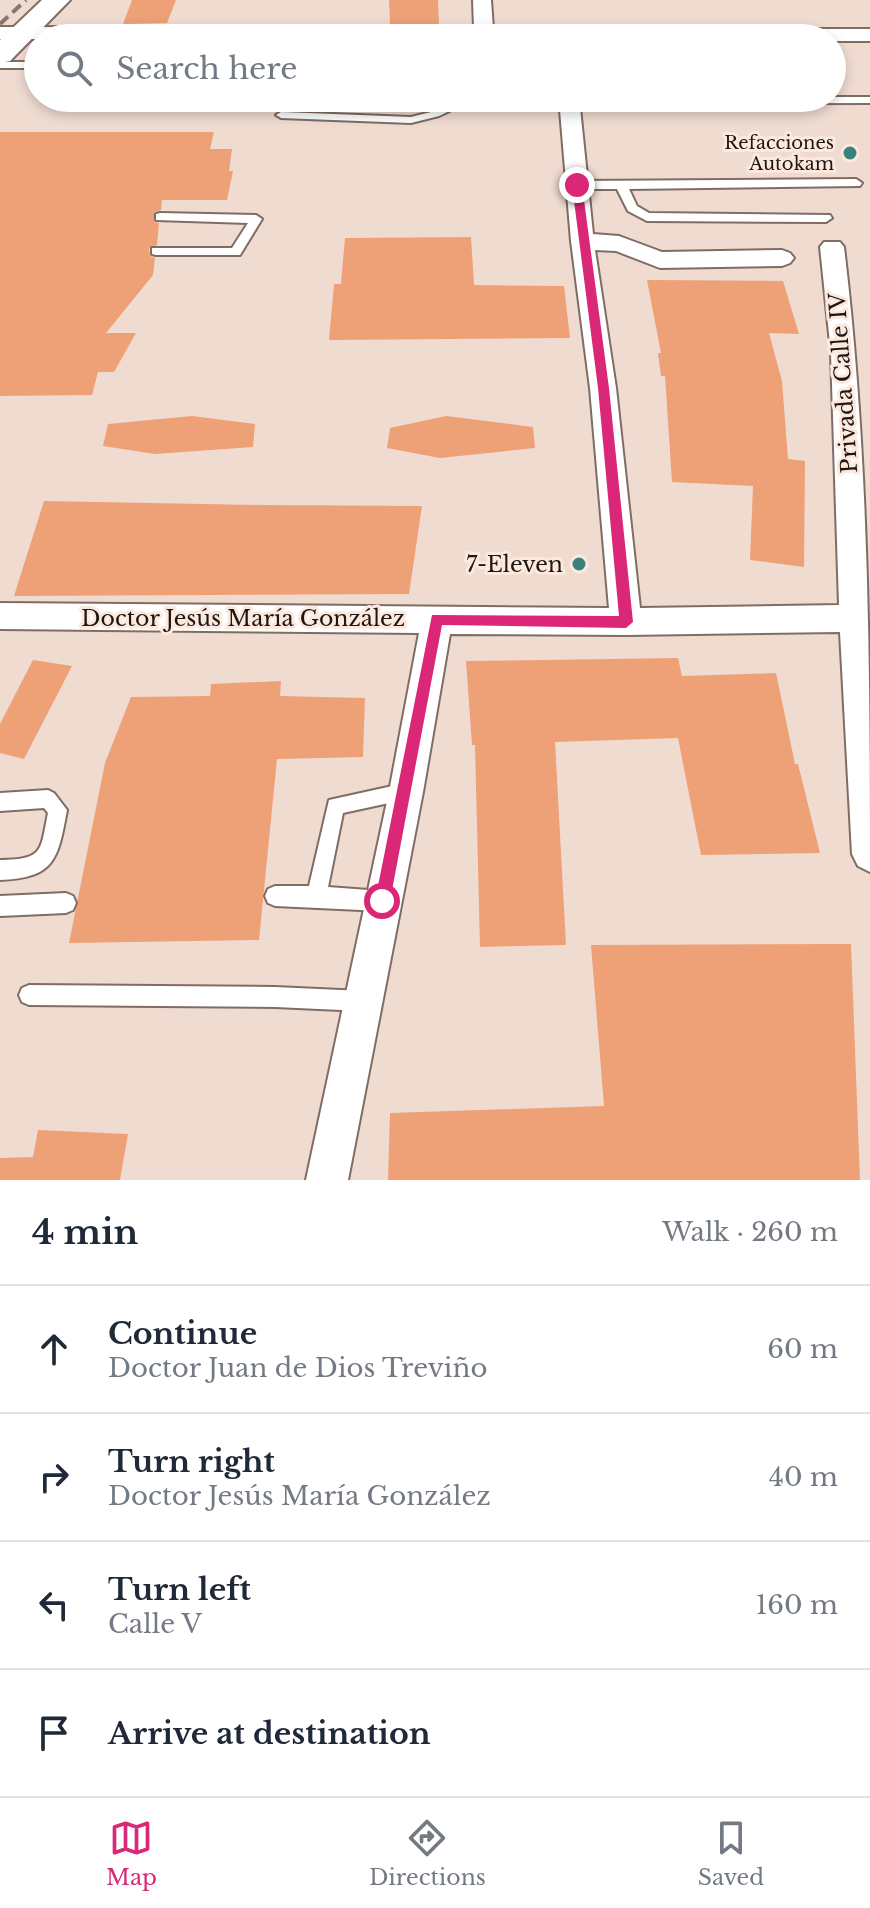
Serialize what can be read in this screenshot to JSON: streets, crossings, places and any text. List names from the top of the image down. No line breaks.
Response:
{"streets":{"street":["Privada Calle IV","Doctor Jesús María González"]},"crossings":[["Privada Calle IV","Doctor Jesús María González"]],"places":["Refacciones Autokam","7-Eleven"],"page":{"search":"Search here","heading":["4 min","Walk · 260 m"],"list":[["Continue","Doctor Juan de Dios Treviño","60 m"],["Turn right","Doctor Jesús María González","40 m"],["Turn left","Calle V","160 m"],"Arrive at destination"],"nav":["Map","Directions","Saved"]}}
